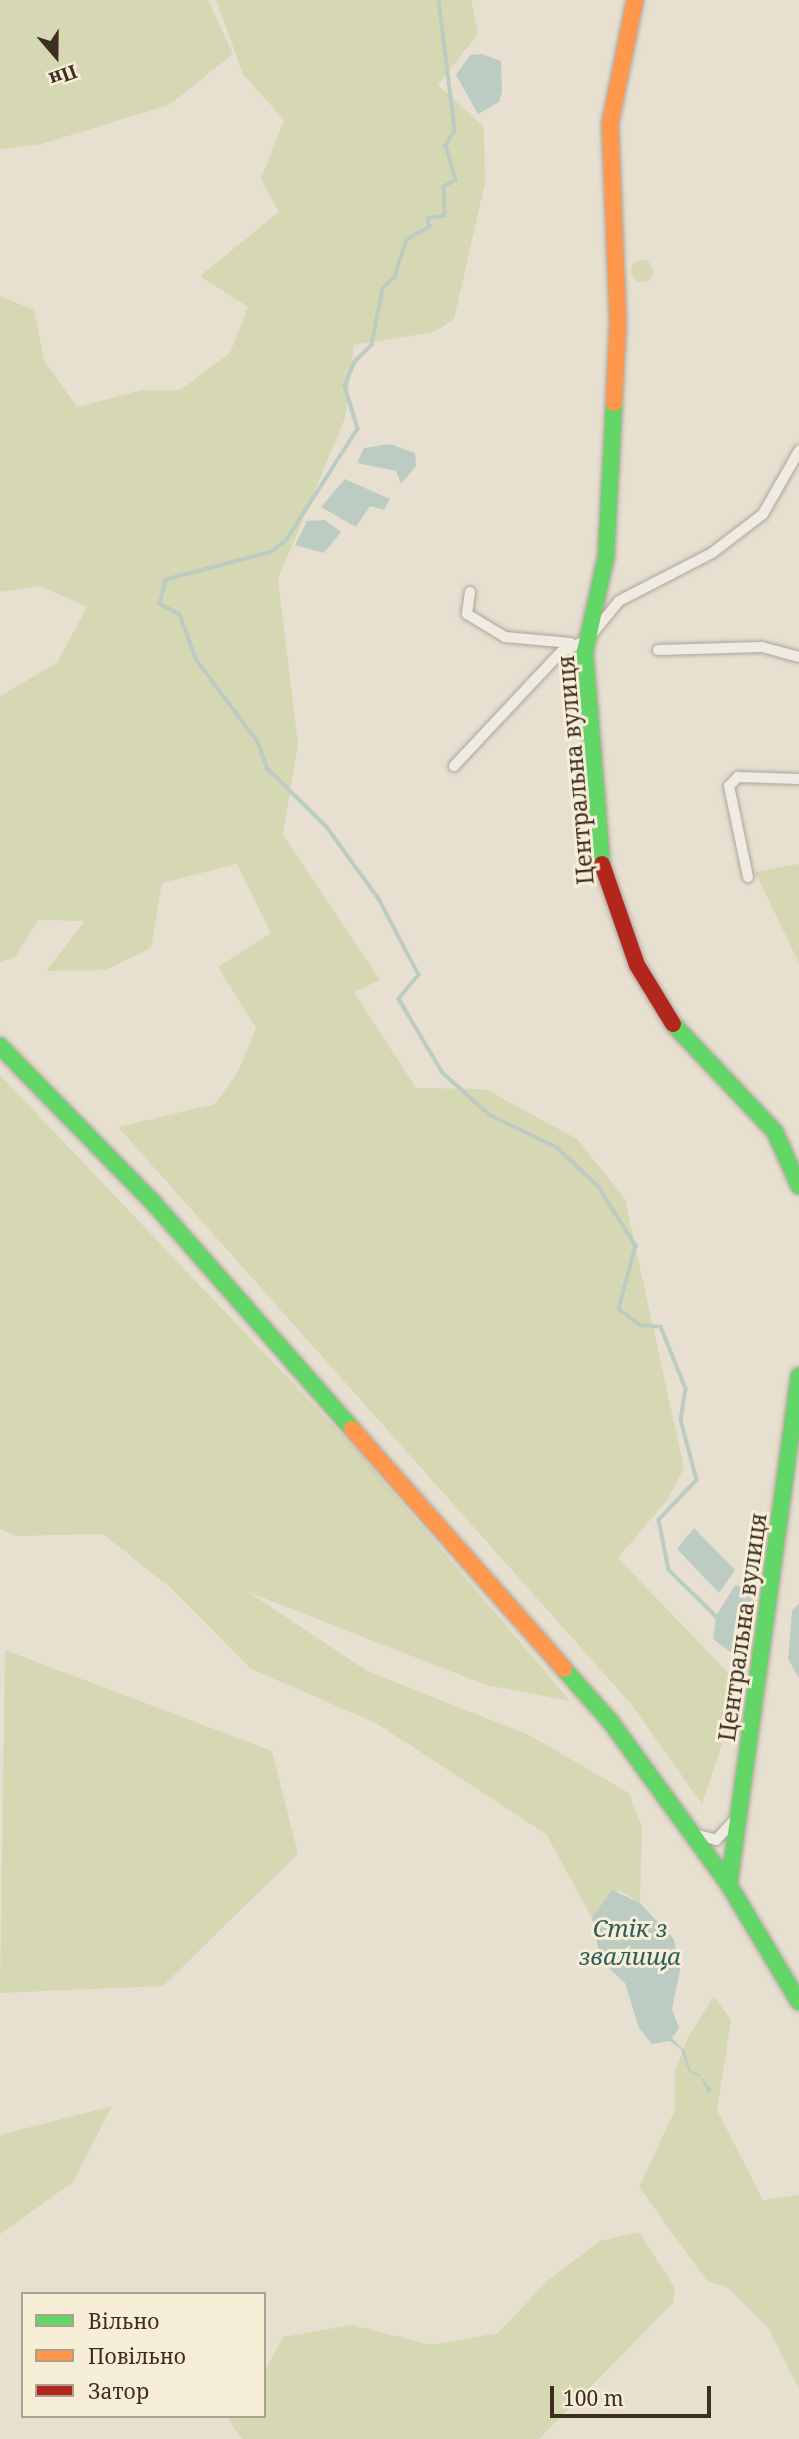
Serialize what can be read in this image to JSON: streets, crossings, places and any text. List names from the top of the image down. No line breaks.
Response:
{"streets":{"street":["Центральна вулиця"]},"water":["Стік з звалища"],"legend":["Вільно","Повільно","Затор"],"scale_bar":"100 m","north":"bottom"}
